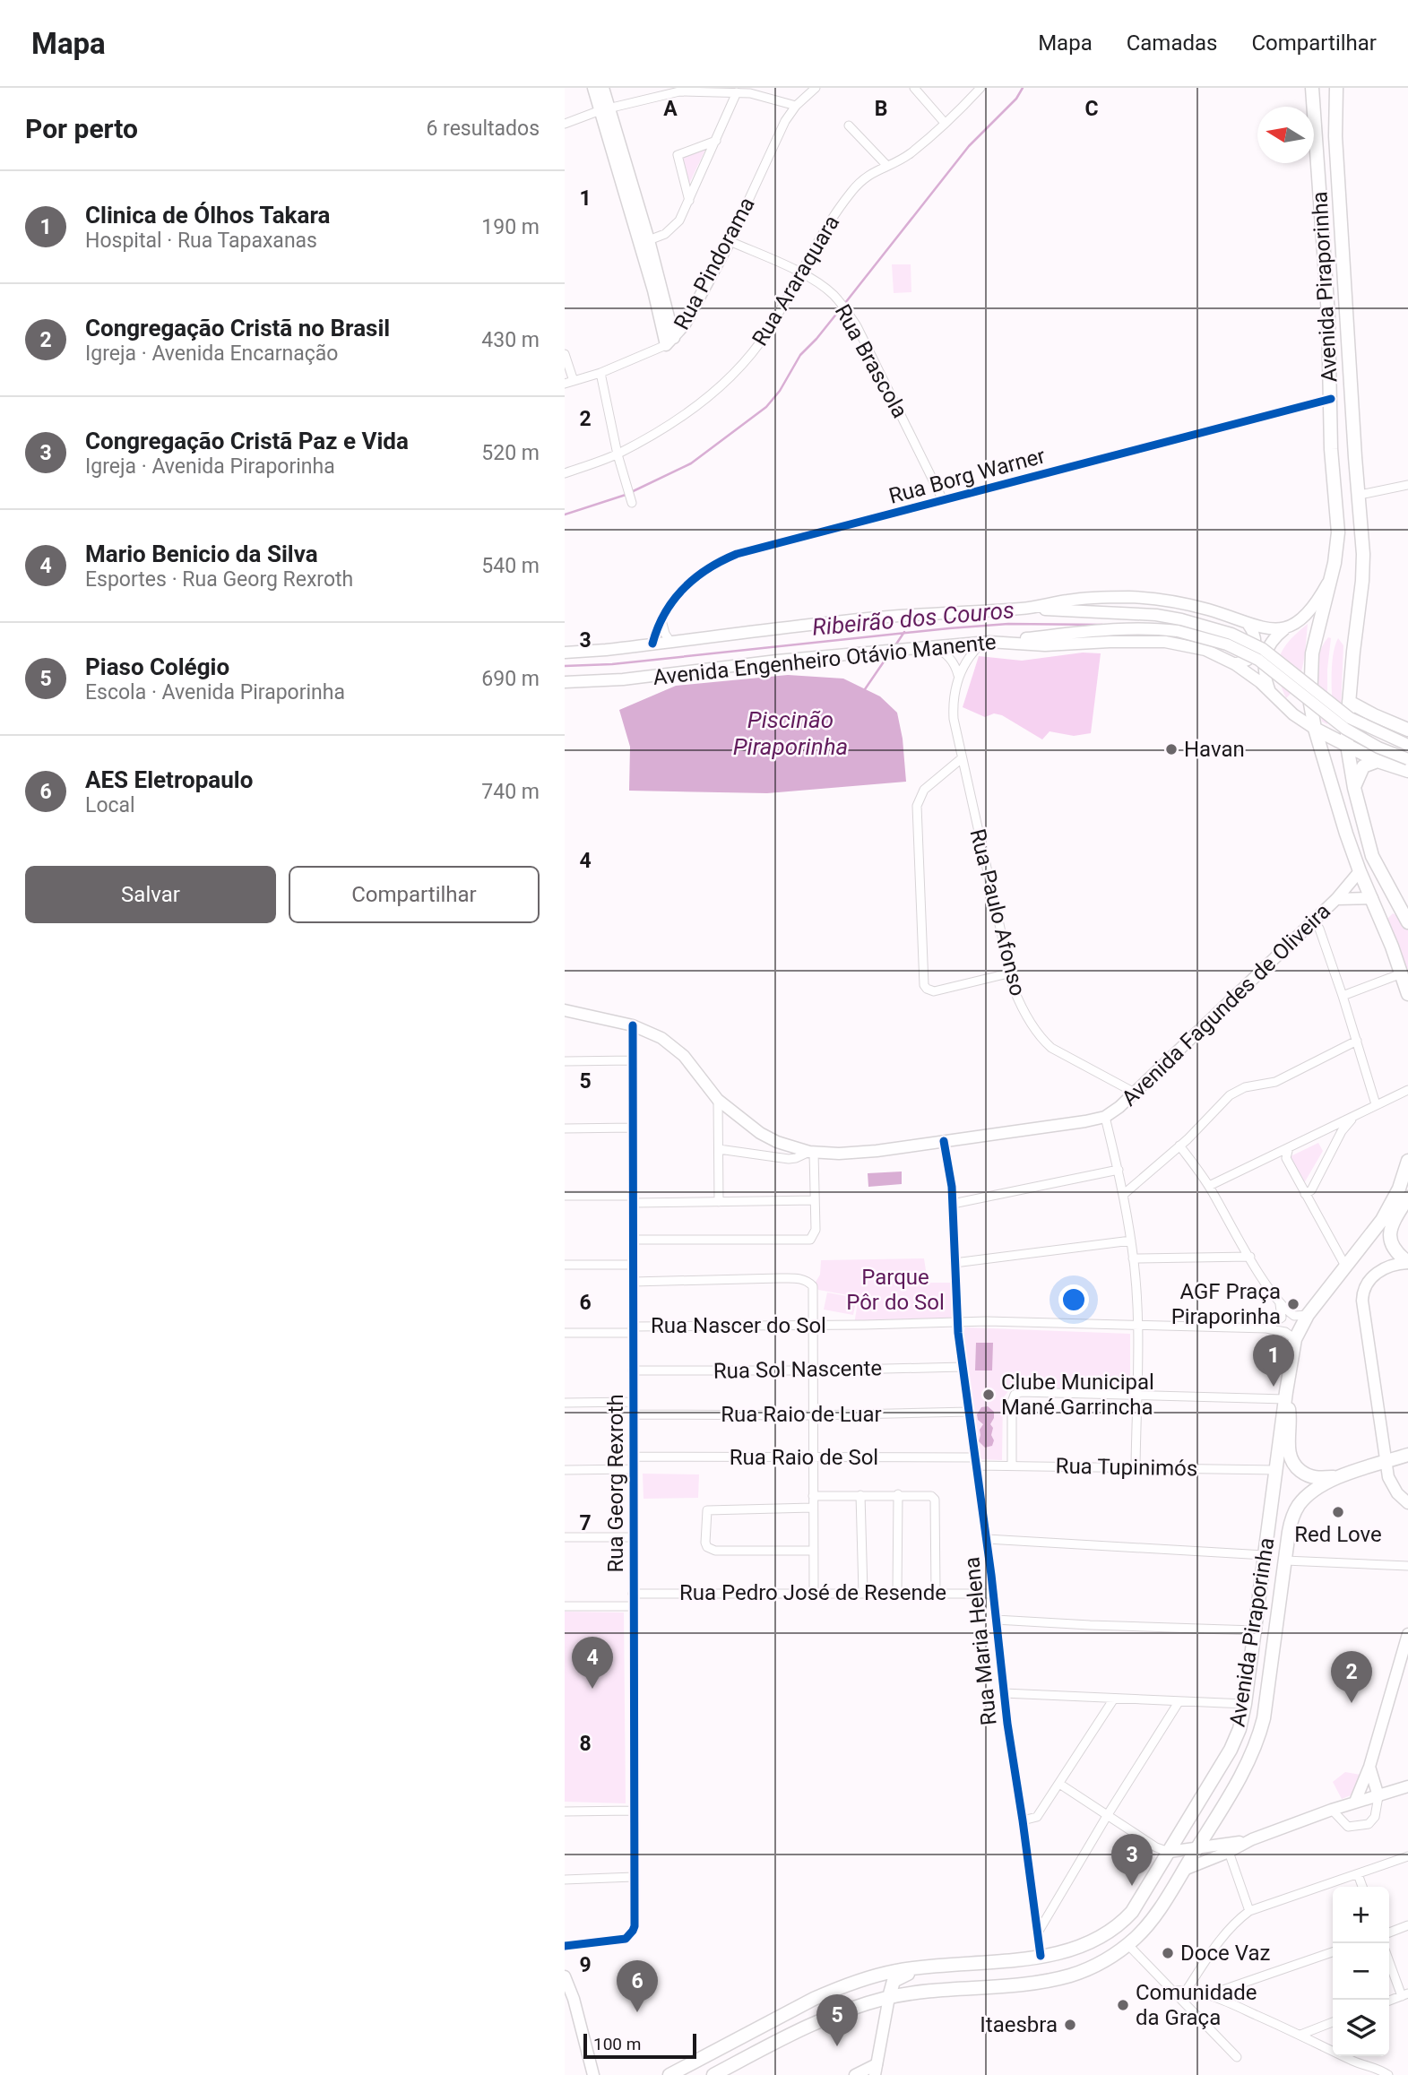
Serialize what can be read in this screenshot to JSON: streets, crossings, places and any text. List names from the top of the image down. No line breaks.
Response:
{"streets":{"main road":["Rua Pindorama","Avenida Piraporinha","Avenida Engenheiro Otávio Manente","Avenida Fagundes de Oliveira"],"street":["Rua Araraquara","Rua Brascola","Rua Borg Warner","Rua Paulo Afonso","Rua Nascer do Sol","Rua Sol Nascente","Rua Raio de Luar","Rua Raio de Sol","Rua Tupinimós","Rua Georg Rexroth","Rua Pedro José de Resende","Rua Maria Helena"]},"crossings":[["Rua Pindorama","Rua Brascola"],["Rua Araraquara","Rua Brascola"],["Avenida Piraporinha","Rua Borg Warner"],["Avenida Piraporinha","Avenida Engenheiro Otávio Manente"],["Avenida Piraporinha","Avenida Fagundes de Oliveira"],["Avenida Piraporinha","Rua Nascer do Sol"],["Avenida Piraporinha","Rua Tupinimós"],["Avenida Piraporinha","Rua Maria Helena"],["Rua Brascola","Rua Borg Warner"],["Rua Borg Warner","Avenida Engenheiro Otávio Manente"],["Avenida Engenheiro Otávio Manente","Rua Paulo Afonso"],["Rua Paulo Afonso","Avenida Fagundes de Oliveira"],["Avenida Fagundes de Oliveira","Rua Georg Rexroth"],["Avenida Fagundes de Oliveira","Rua Maria Helena"],["Rua Nascer do Sol","Rua Georg Rexroth"],["Rua Nascer do Sol","Rua Maria Helena"],["Rua Sol Nascente","Rua Georg Rexroth"],["Rua Sol Nascente","Rua Maria Helena"],["Rua Raio de Luar","Rua Georg Rexroth"],["Rua Raio de Luar","Rua Maria Helena"],["Rua Raio de Sol","Rua Tupinimós"],["Rua Raio de Sol","Rua Georg Rexroth"],["Rua Raio de Sol","Rua Maria Helena"],["Rua Tupinimós","Rua Maria Helena"],["Rua Georg Rexroth","Rua Pedro José de Resende"],["Rua Pedro José de Resende","Rua Maria Helena"]],"water":["Ribeirão dos Couros","Piscinão Piraporinha"],"parks":["Parque Pôr do Sol"],"places":["Havan","AGF Praça Piraporinha","Clube Municipal Mané Garrincha","Red Love","Doce Vaz","Comunidade da Graça","Itaesbra"],"scale_bar":"100 m","north":"left","page":{"header":"Mapa","nav":["Mapa","Camadas","Compartilhar"],"heading":["Por perto","6 resultados"],"list":[{"mark":"1","name":"Clinica de Ólhos Takara","note":"Hospital · Rua Tapaxanas","value":"190 m"},{"mark":"2","name":"Congregação Cristã no Brasil","note":"Igreja · Avenida Encarnação","value":"430 m"},{"mark":"3","name":"Congregação Cristã Paz e Vida","note":"Igreja · Avenida Piraporinha","value":"520 m"},{"mark":"4","name":"Mario Benicio da Silva","note":"Esportes · Rua Georg Rexroth","value":"540 m"},{"mark":"5","name":"Piaso Colégio","note":"Escola · Avenida Piraporinha","value":"690 m"},{"mark":"6","name":"AES Eletropaulo","note":"Local","value":"740 m"}],"buttons":["Salvar","Compartilhar"],"pins":["1","4","2","3","6","5"],"map_buttons":["+","−"],"scale":"100 m"},"grid":{"columns":["A","B","C"],"rows":["1","2","3","4","5","6","7","8","9"]}}
